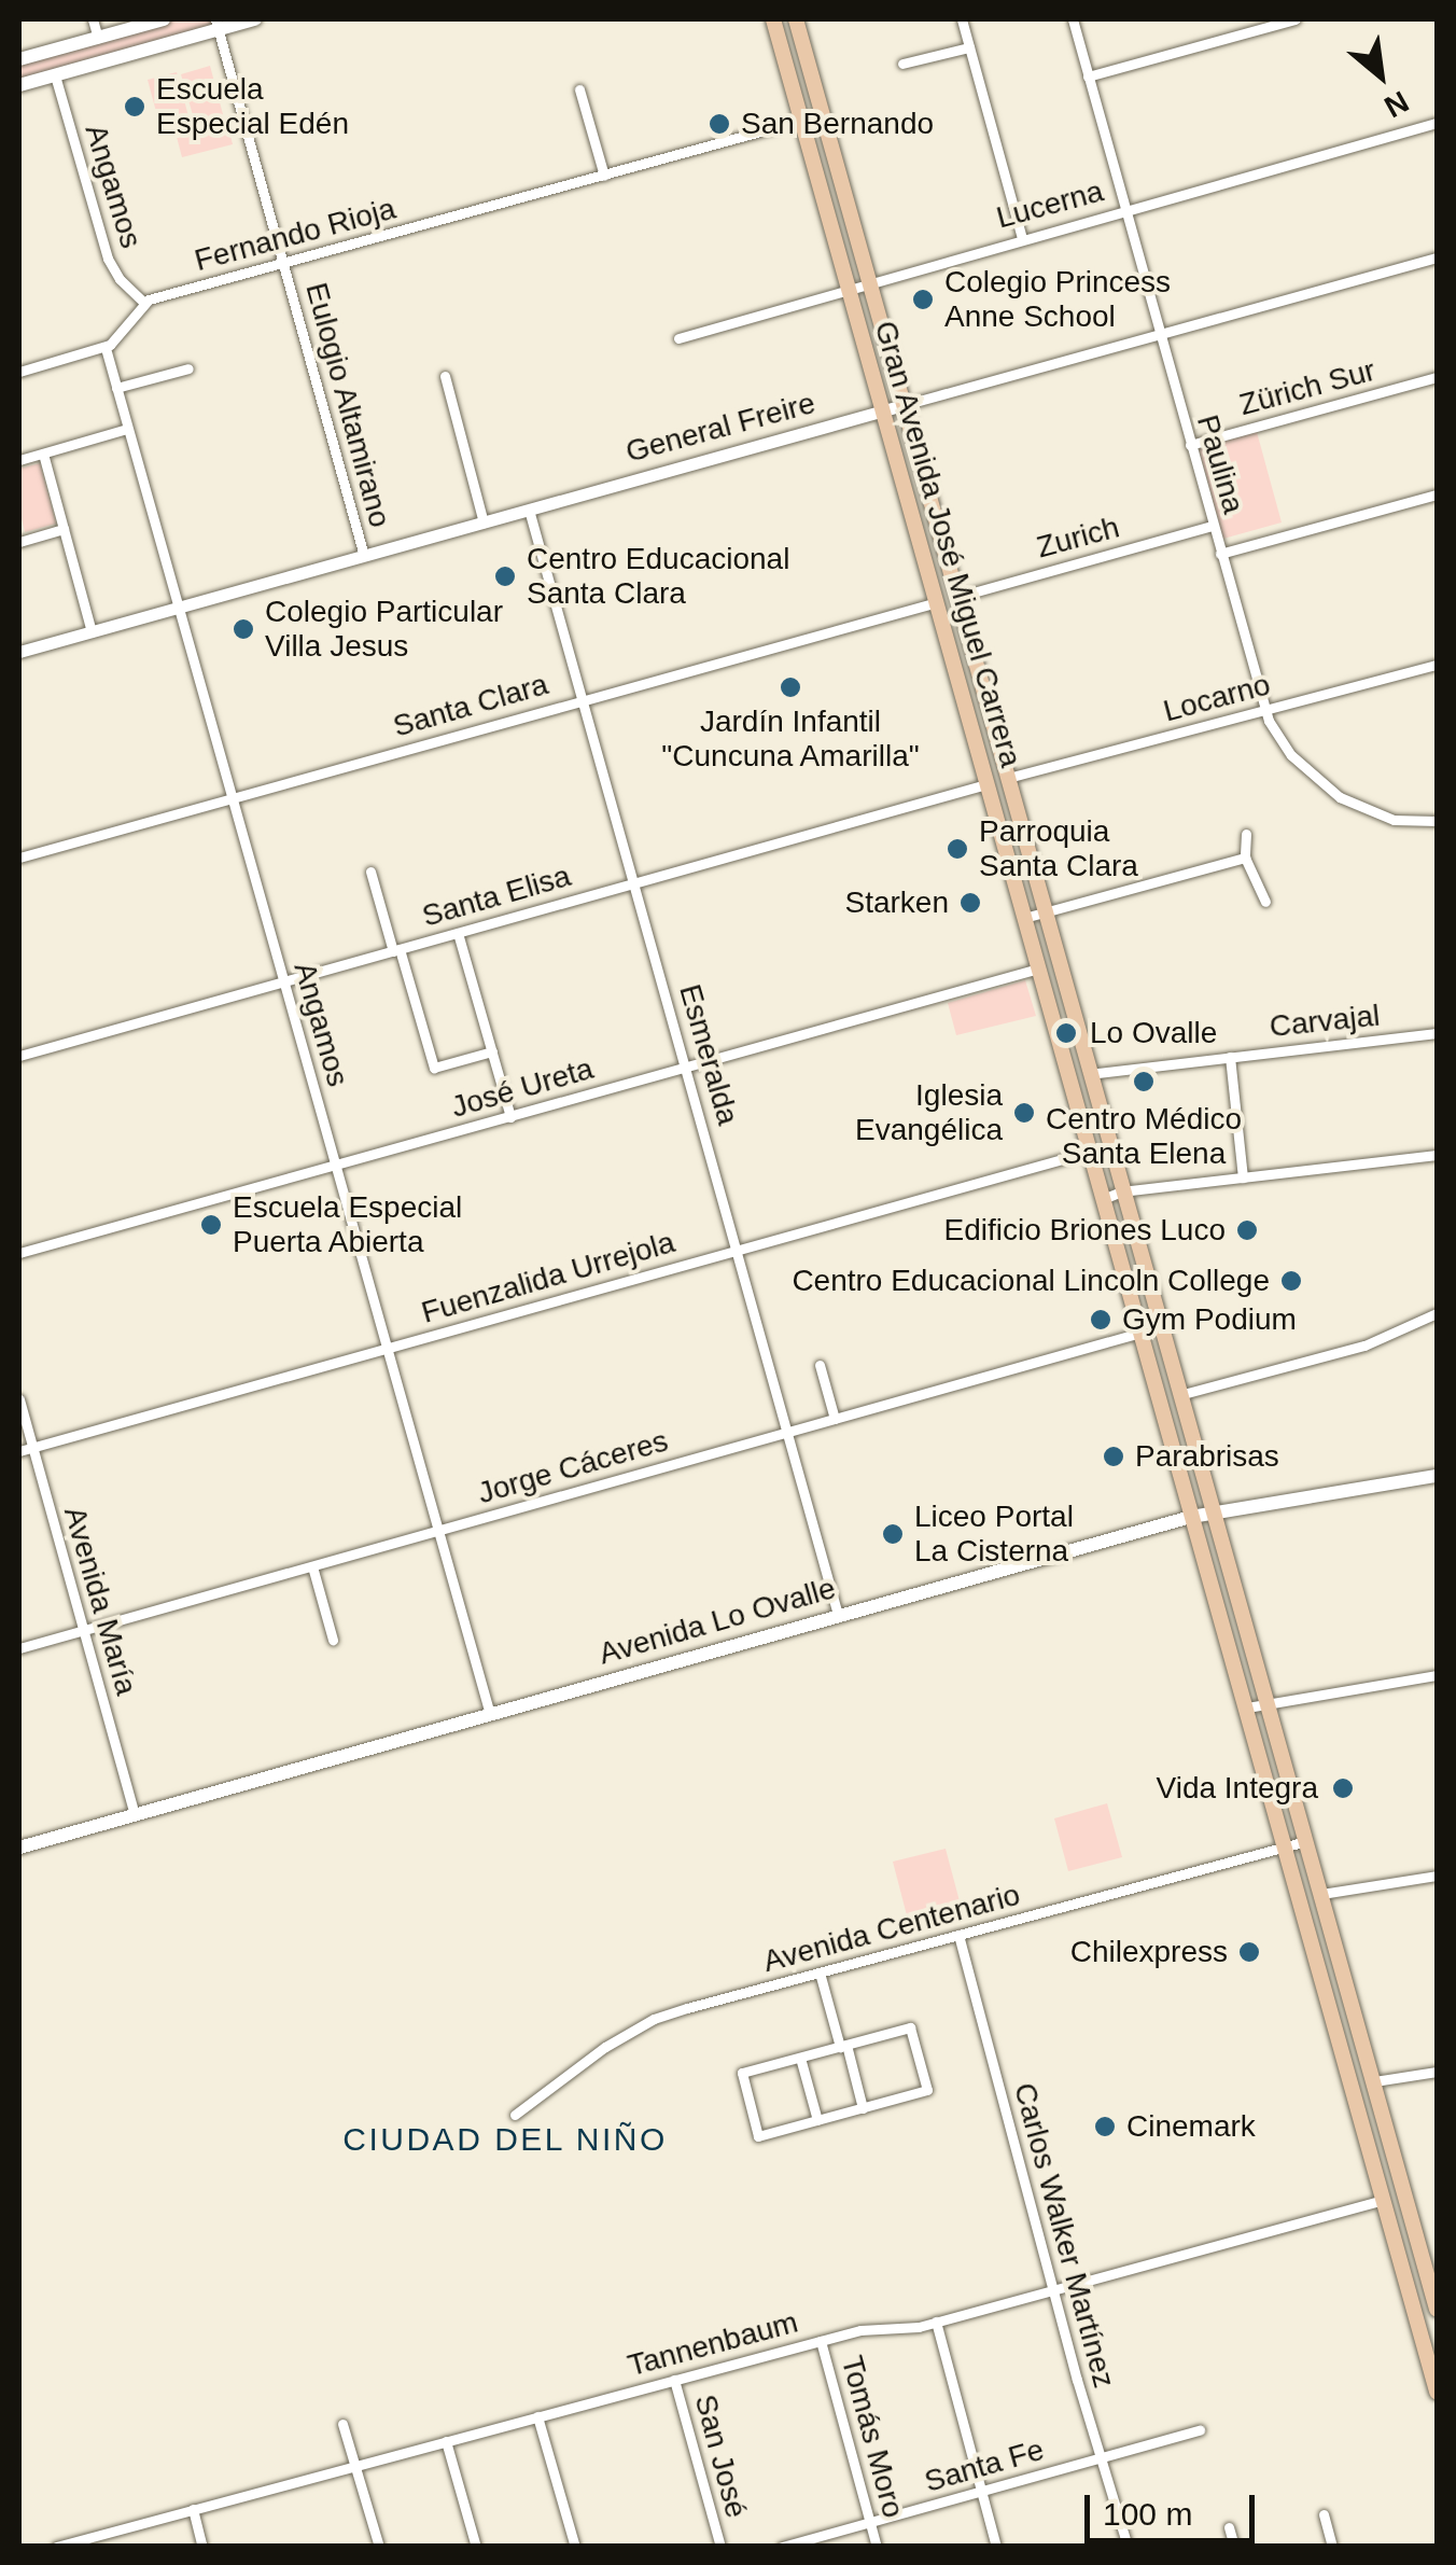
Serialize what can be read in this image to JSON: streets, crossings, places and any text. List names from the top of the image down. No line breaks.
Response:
{"streets":{"main road":["Gran Avenida José Miguel Carrera","Avenida Lo Ovalle"],"street":["Angamos","Lucerna","Fernando Rioja","Zürich Sur","Eulogio Altamirano","General Freire","Paulina","Zurich","Locarno","Santa Clara","Santa Elisa","Carvajal","Esmeralda","José Ureta","Fuenzalida Urrejola","Jorge Cáceres","Avenida María","Avenida Centenario","Carlos Walker Martínez","Tannenbaum","Tomás Moro","San José","Santa Fe"]},"crossings":[["Angamos","Fernando Rioja"],["Angamos","General Freire"],["Angamos","Santa Clara"],["Angamos","Santa Elisa"],["Angamos","José Ureta"],["Angamos","Fuenzalida Urrejola"],["Angamos","Jorge Cáceres"],["Angamos","Avenida Lo Ovalle"],["Lucerna","Paulina"],["Lucerna","Gran Avenida José Miguel Carrera"],["Fernando Rioja","Eulogio Altamirano"],["Fernando Rioja","Gran Avenida José Miguel Carrera"],["Zürich Sur","Paulina"],["Eulogio Altamirano","General Freire"],["General Freire","Paulina"],["General Freire","Gran Avenida José Miguel Carrera"],["General Freire","Esmeralda"],["Paulina","Zurich"],["Paulina","Locarno"],["Zurich","Gran Avenida José Miguel Carrera"],["Gran Avenida José Miguel Carrera","Locarno"],["Gran Avenida José Miguel Carrera","Santa Clara"],["Gran Avenida José Miguel Carrera","Santa Elisa"],["Gran Avenida José Miguel Carrera","Carvajal"],["Gran Avenida José Miguel Carrera","José Ureta"],["Gran Avenida José Miguel Carrera","Fuenzalida Urrejola"],["Gran Avenida José Miguel Carrera","Jorge Cáceres"],["Gran Avenida José Miguel Carrera","Avenida Lo Ovalle"],["Gran Avenida José Miguel Carrera","Avenida Centenario"],["Gran Avenida José Miguel Carrera","Tannenbaum"],["Santa Clara","Esmeralda"],["Santa Elisa","Esmeralda"],["Esmeralda","José Ureta"],["Esmeralda","Fuenzalida Urrejola"],["Esmeralda","Jorge Cáceres"],["Esmeralda","Avenida Lo Ovalle"],["Fuenzalida Urrejola","Avenida María"],["Jorge Cáceres","Avenida María"],["Avenida María","Avenida Lo Ovalle"],["Avenida Centenario","Carlos Walker Martínez"],["Carlos Walker Martínez","Tannenbaum"],["Carlos Walker Martínez","Santa Fe"],["Tannenbaum","Tomás Moro"],["Tannenbaum","San José"],["Tomás Moro","Santa Fe"]],"districts":["CIUDAD DEL NIÑO"],"places":["Escuela Especial Edén","San Bernando","Colegio Princess Anne School","Centro Educacional Santa Clara","Colegio Particular Villa Jesus","Jardín Infantil \"Cuncuna Amarilla\"","Parroquia Santa Clara","Starken","Lo Ovalle","Centro Médico Santa Elena","Iglesia Evangélica","Escuela Especial Puerta Abierta","Edificio Briones Luco","Centro Educacional Lincoln College","Gym Podium","Parabrisas","Liceo Portal La Cisterna","Vida Integra","Chilexpress","Cinemark"],"scale_bar":"100 m","north":"bottom right"}
